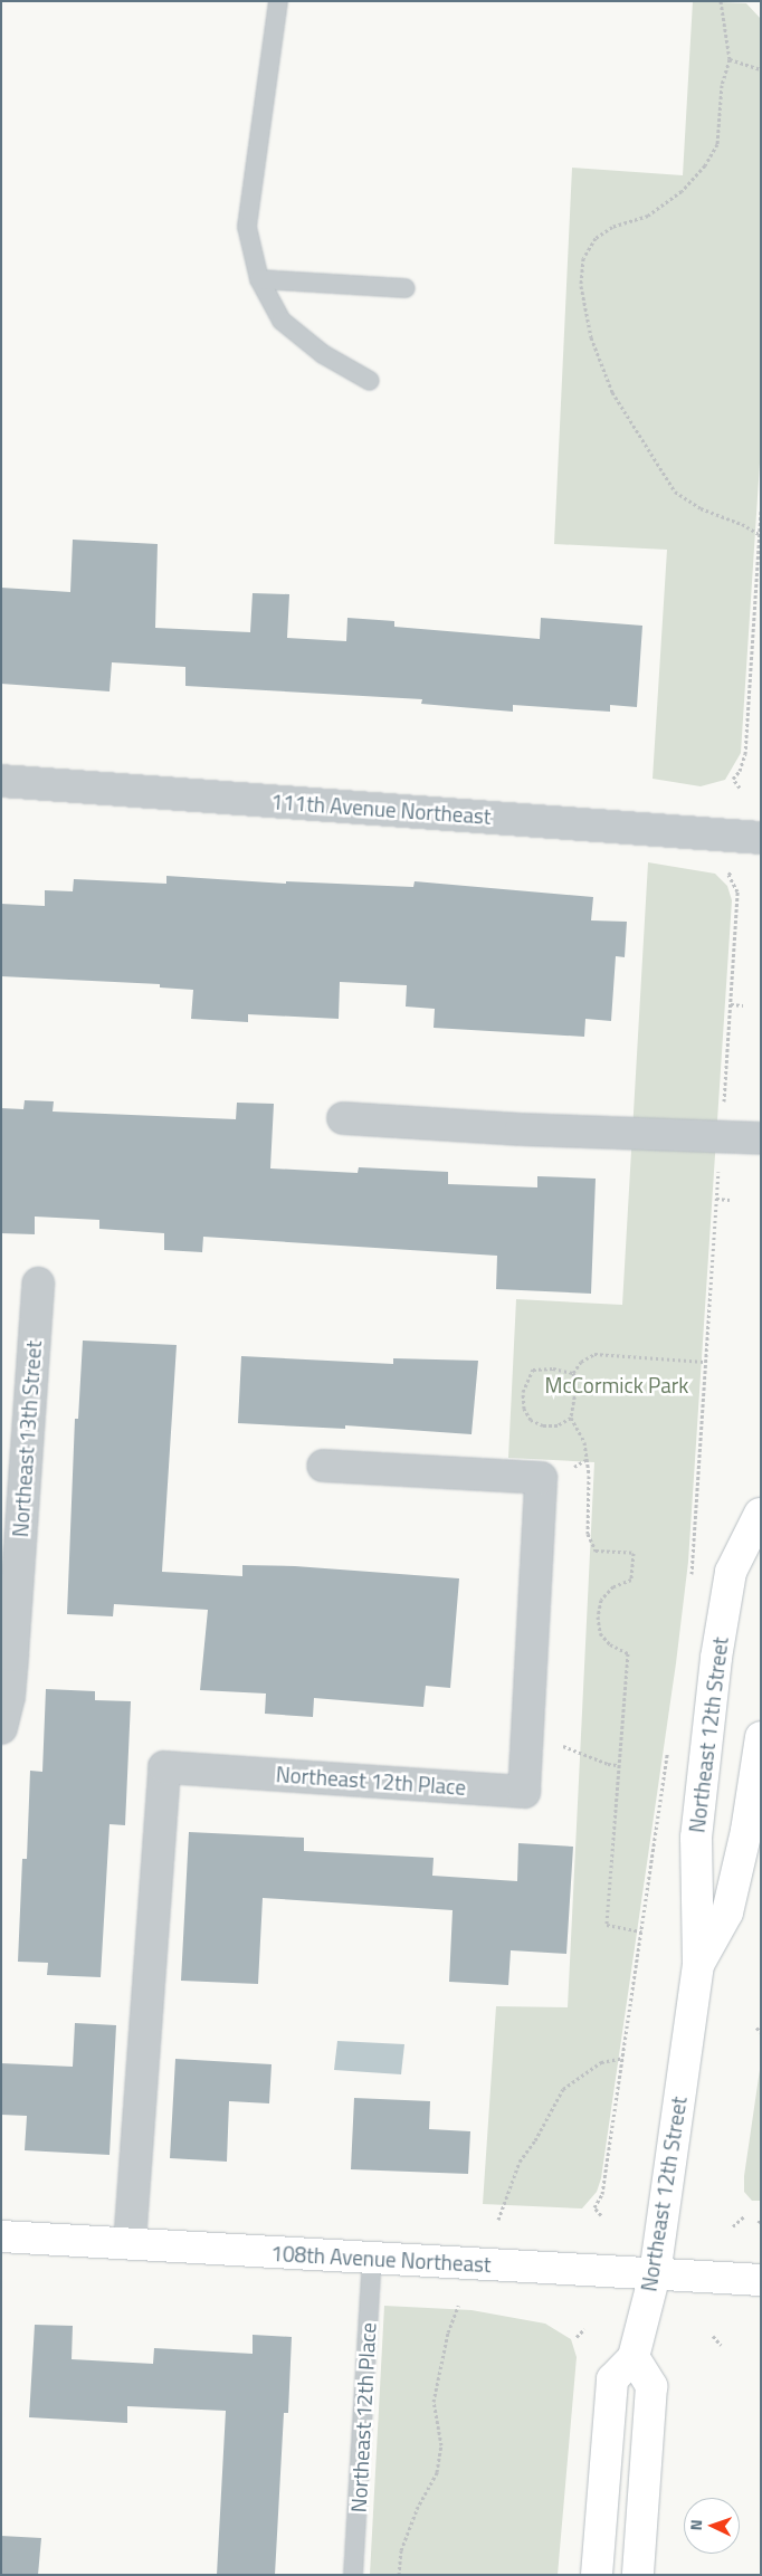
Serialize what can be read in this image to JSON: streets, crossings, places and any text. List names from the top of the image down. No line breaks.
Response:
{"streets":{"main road":["Northeast 12th Street","108th Avenue Northeast"],"street":["111th Avenue Northeast","Northeast 13th Street","Northeast 12th Place"]},"crossings":[["Northeast 12th Street","108th Avenue Northeast"],["Northeast 12th Place","108th Avenue Northeast"]],"parks":["McCormick Park"],"north":"left"}
